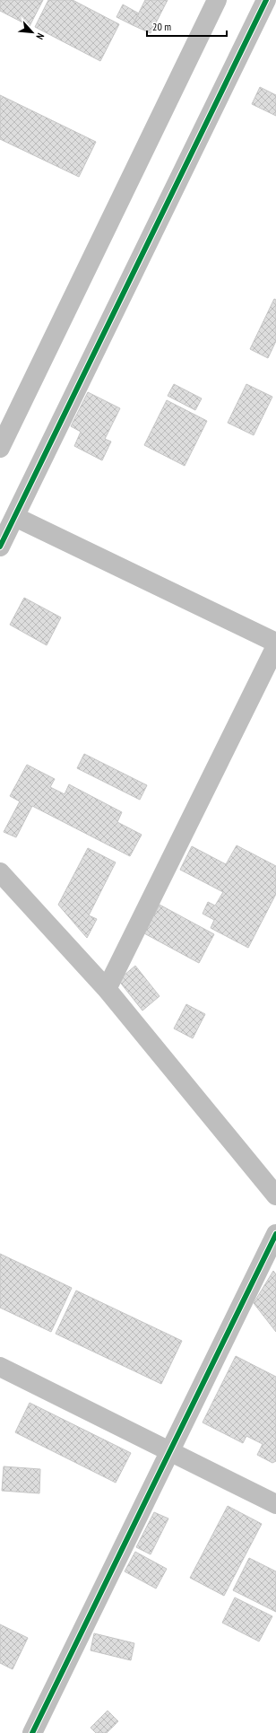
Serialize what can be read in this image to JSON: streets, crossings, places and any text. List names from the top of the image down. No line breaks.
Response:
{"scale_bar":"20 m","north":"bottom right"}
